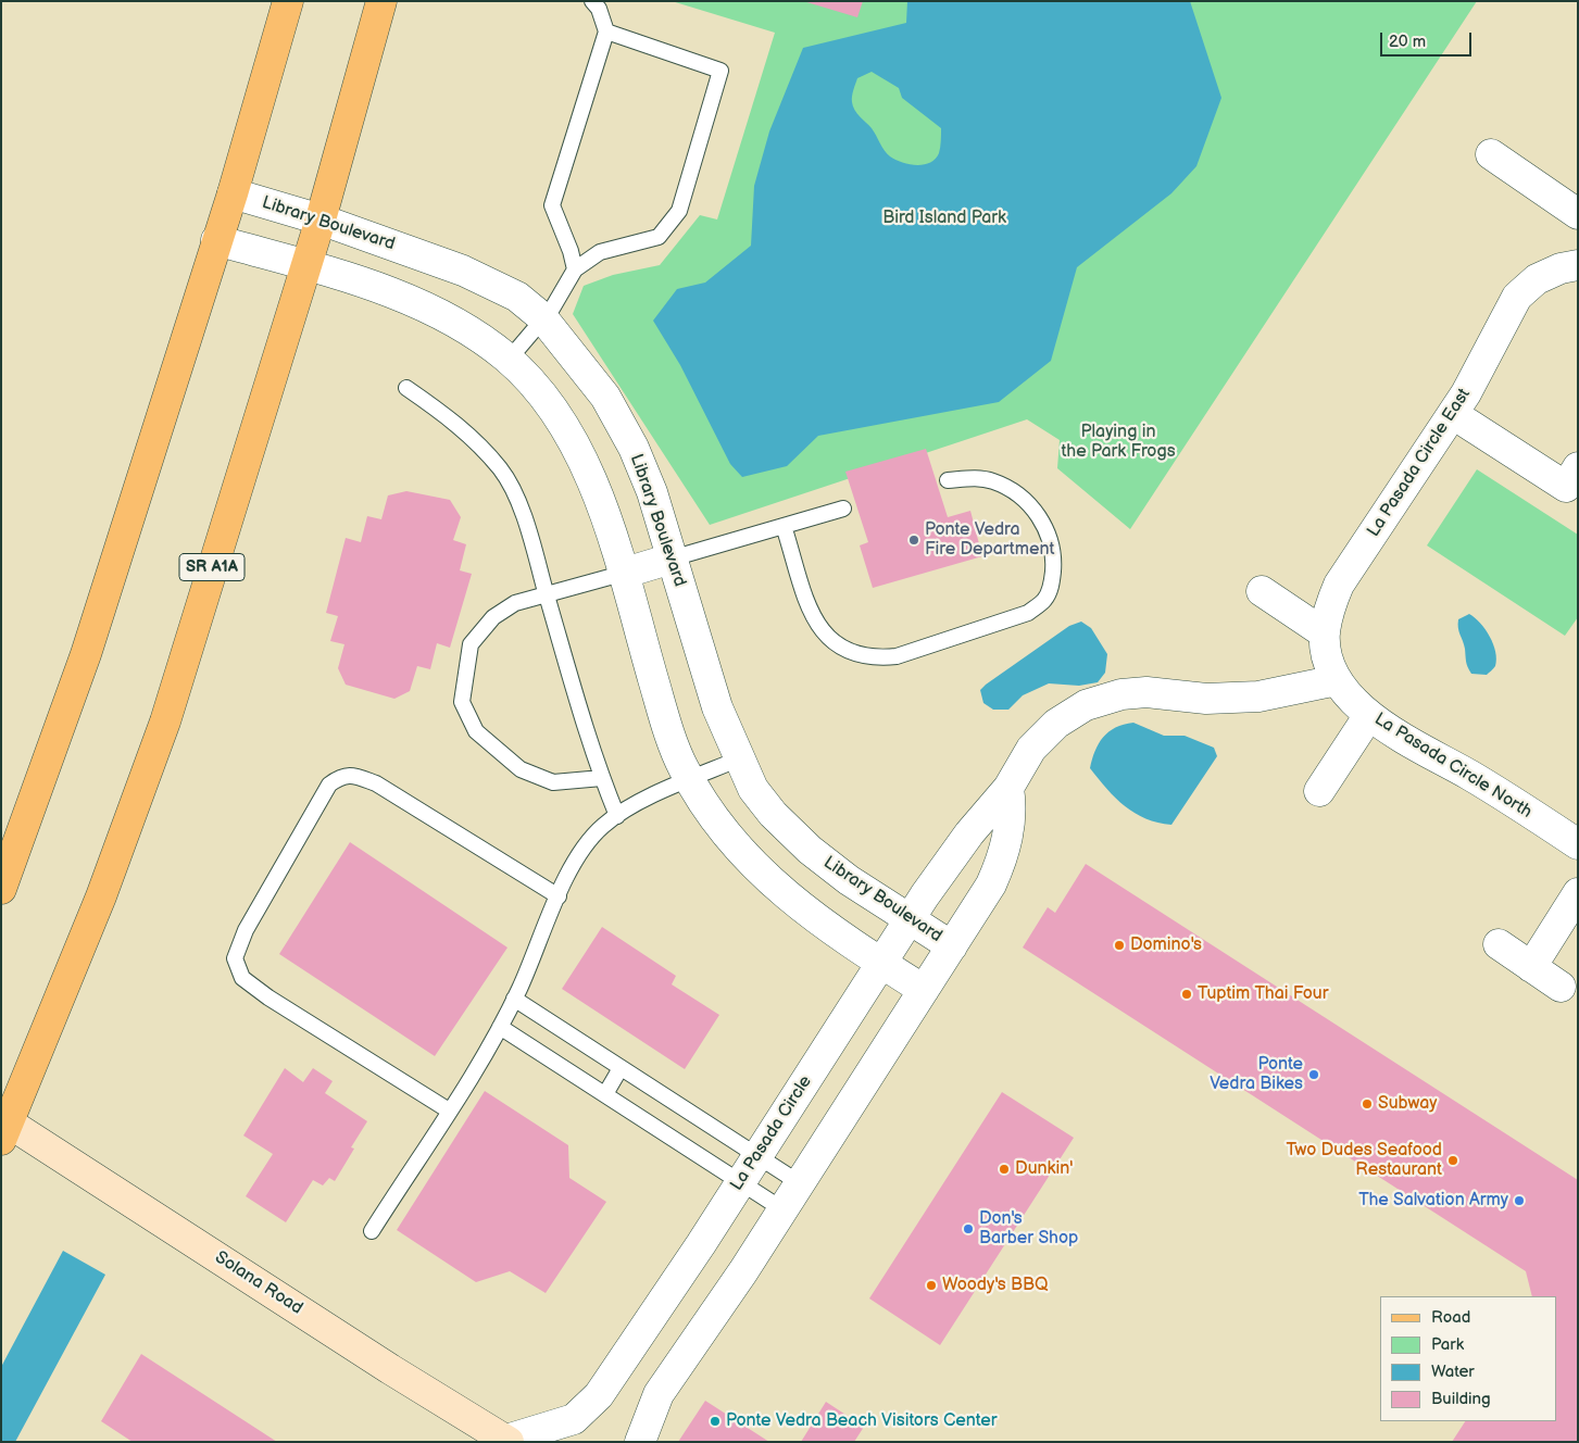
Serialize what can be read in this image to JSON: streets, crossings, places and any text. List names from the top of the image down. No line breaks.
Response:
{"streets":{"main road":["SR A1A"],"street":["Library Boulevard","La Pasada Circle East","La Pasada Circle North","La Pasada Circle","Solana Road"]},"crossings":[["Library Boulevard","SR A1A"],["Library Boulevard","La Pasada Circle"],["La Pasada Circle East","La Pasada Circle North"],["La Pasada Circle East","La Pasada Circle"],["SR A1A","Solana Road"],["La Pasada Circle North","La Pasada Circle"],["La Pasada Circle","Solana Road"]],"parks":["Bird Island Park","Playing in the Park Frogs"],"places":["Ponte Vedra Fire Department","Domino's","Tuptim Thai Four","Ponte Vedra Bikes","Subway","Two Dudes Seafood Restaurant","Dunkin'","The Salvation Army","Don's Barber Shop","Woody's BBQ","Ponte Vedra Beach Visitors Center"],"legend":["Road","Park","Water","Building"],"scale_bar":"20 m"}
